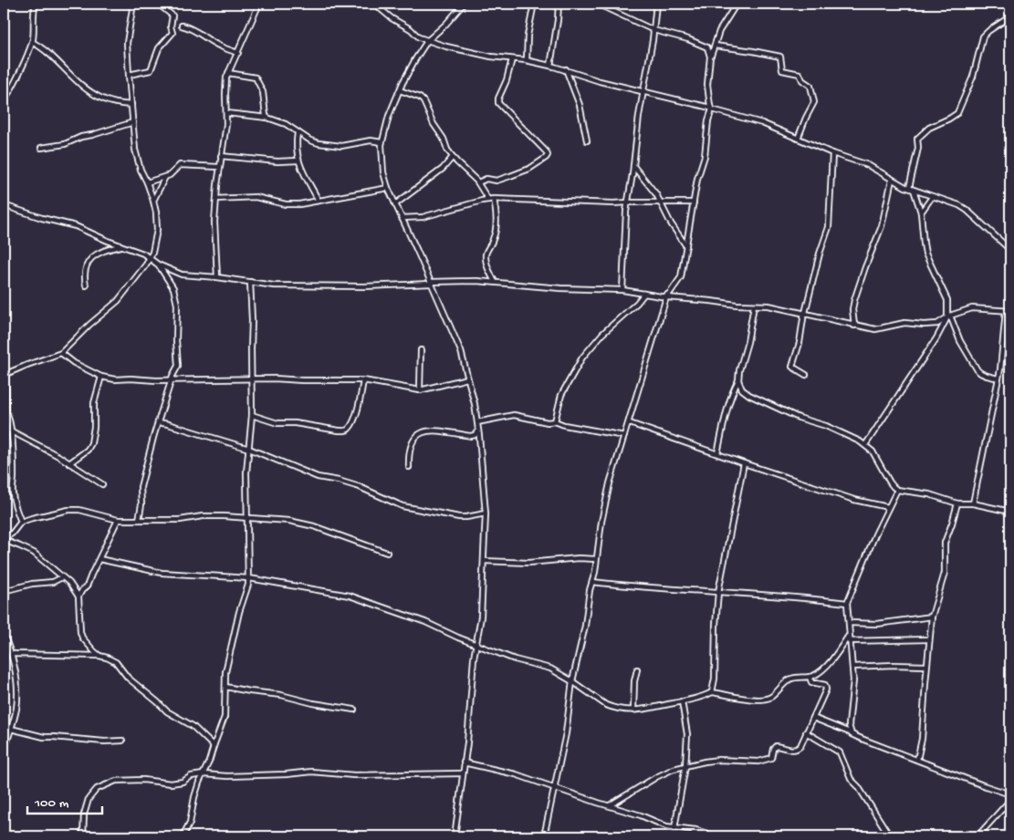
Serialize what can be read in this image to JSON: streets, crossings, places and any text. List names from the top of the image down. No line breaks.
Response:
{"scale_bar":"100 m"}
